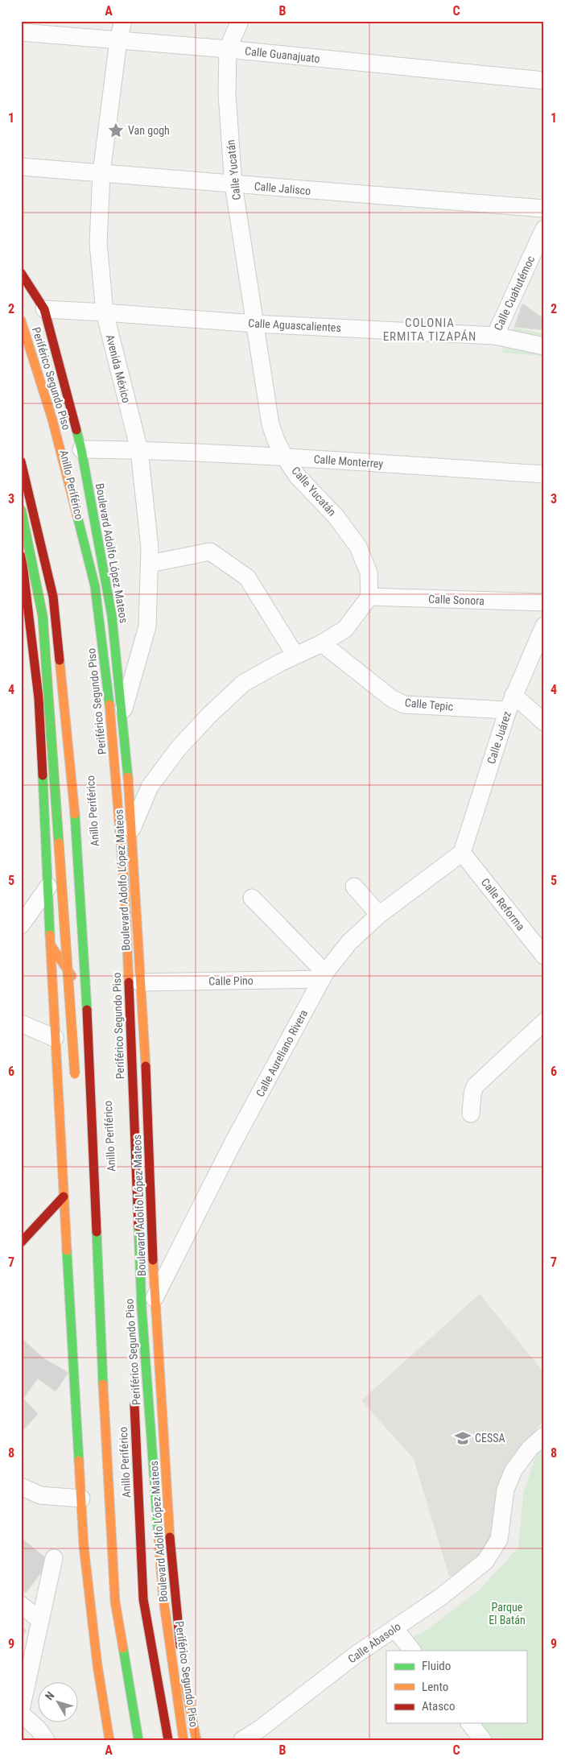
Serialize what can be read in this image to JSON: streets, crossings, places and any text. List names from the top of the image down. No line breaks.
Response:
{"streets":{"main road":["Periférico Segundo Piso","Anillo Periférico","Boulevard Adolfo López Mateos"],"street":["Calle Guanajuato","Calle Yucatán","Calle Jalisco","Calle Cuahutémoc","Calle Aguascalientes","Avenida México","Calle Monterrey","Calle Sonora","Calle Tepic","Calle Juárez","Calle Reforma","Calle Pino","Calle Aureliano Rivera","Calle Abasolo"]},"crossings":[["Calle Guanajuato","Calle Yucatán"],["Calle Guanajuato","Avenida México"],["Calle Yucatán","Calle Jalisco"],["Calle Yucatán","Calle Aguascalientes"],["Calle Yucatán","Calle Monterrey"],["Calle Yucatán","Calle Sonora"],["Calle Jalisco","Avenida México"],["Calle Cuahutémoc","Calle Aguascalientes"],["Calle Aguascalientes","Avenida México"],["Calle Aguascalientes","Boulevard Adolfo López Mateos"],["Avenida México","Calle Monterrey"],["Avenida México","Boulevard Adolfo López Mateos"],["Calle Monterrey","Boulevard Adolfo López Mateos"],["Boulevard Adolfo López Mateos","Calle Pino"],["Boulevard Adolfo López Mateos","Calle Aureliano Rivera"],["Calle Tepic","Calle Juárez"],["Calle Juárez","Calle Reforma"],["Calle Juárez","Calle Aureliano Rivera"],["Calle Reforma","Calle Aureliano Rivera"],["Calle Pino","Calle Aureliano Rivera"]],"districts":["COLONIA ERMITA TIZAPÁN"],"parks":["Parque El Batán"],"places":{"place":["Van gogh"],"school or university":["CESSA"]},"legend":["Fluido","Lento","Atasco"],"north":"top left","grid":{"columns":["A","B","C"],"rows":["1","2","3","4","5","6","7","8","9"]}}
